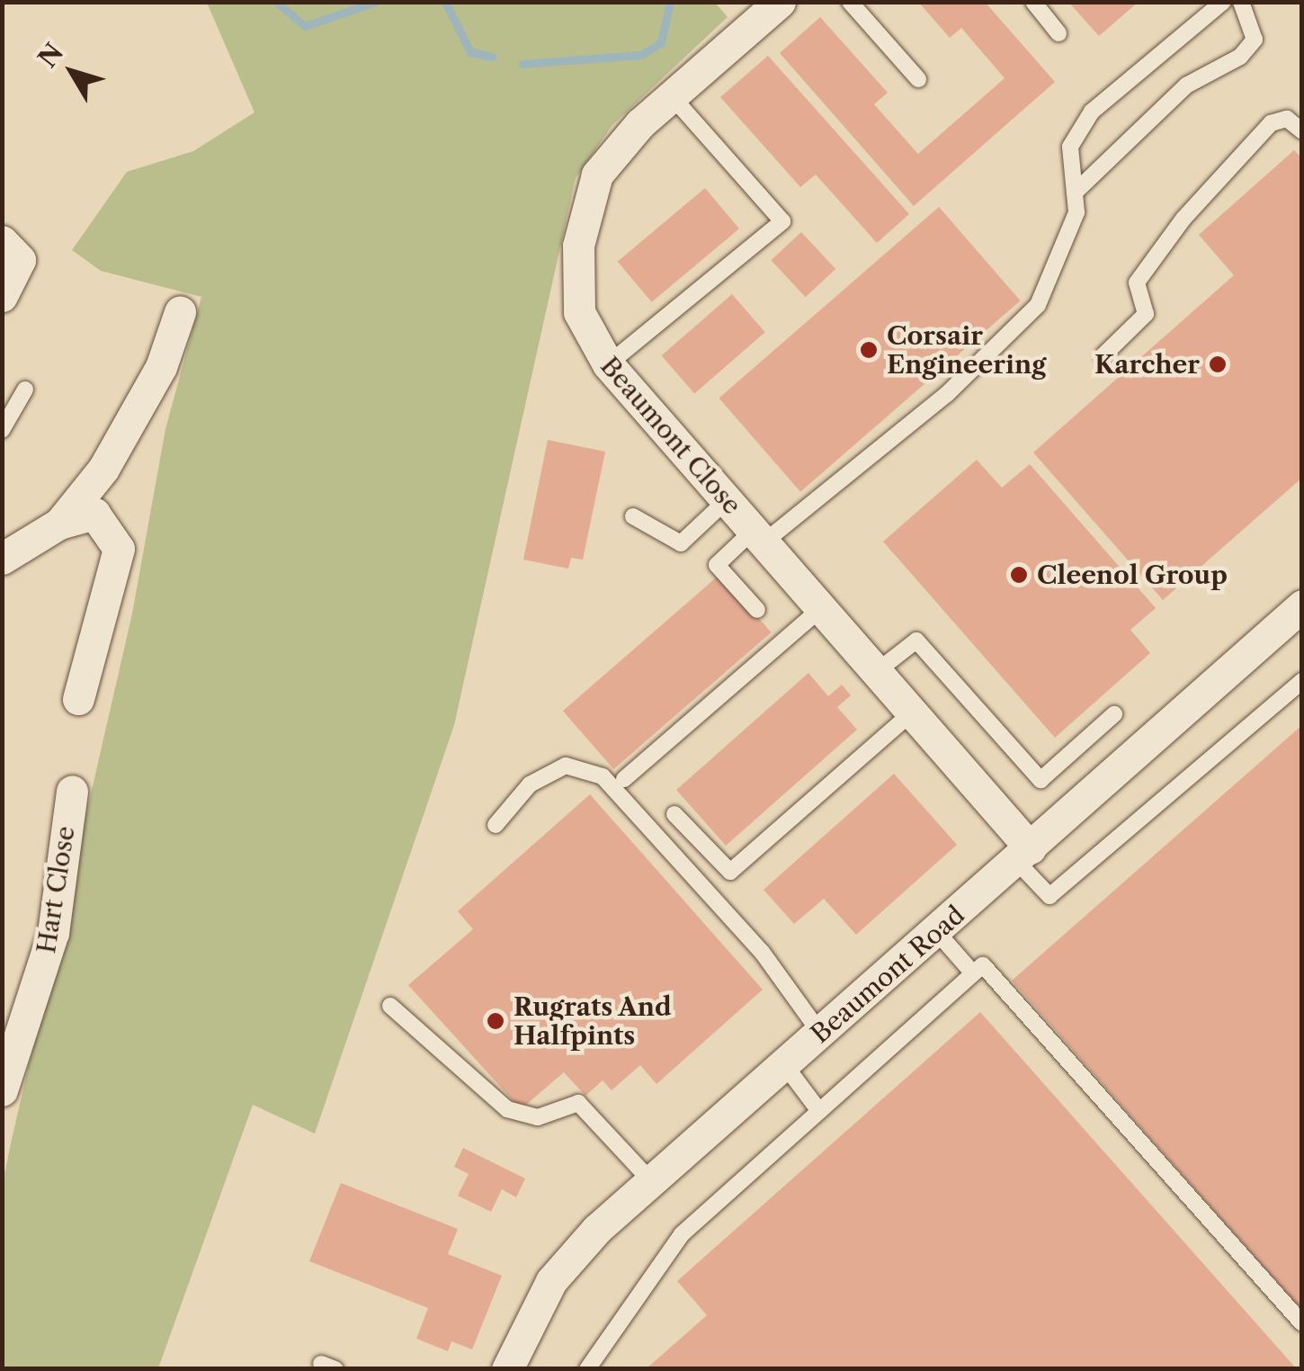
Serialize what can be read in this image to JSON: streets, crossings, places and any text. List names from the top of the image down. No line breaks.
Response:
{"streets":{"street":["Beaumont Close","Hart Close","Beaumont Road"]},"crossings":[["Beaumont Close","Beaumont Road"]],"places":["Corsair Engineering","Karcher","Cleenol Group","Rugrats And Halfpints"],"north":"top left"}
